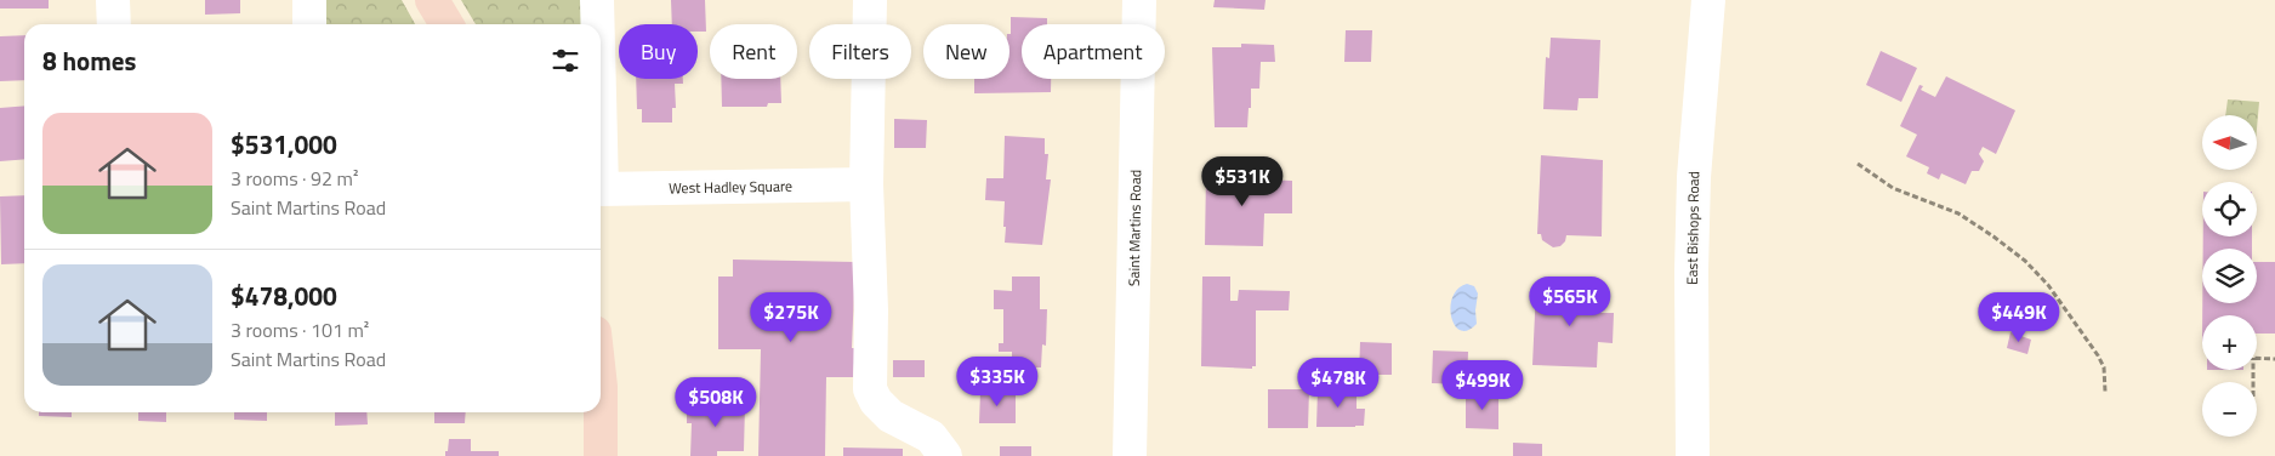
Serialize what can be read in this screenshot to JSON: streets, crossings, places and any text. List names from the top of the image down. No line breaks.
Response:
{"streets":{"street":["West Hadley Square","Saint Martins Road","East Bishops Road"]},"north":"left","page":{"chip":["Buy","Rent","Filters","New","Apartment"],"heading":"8 homes","list":[{"name":"$531,000","note":"3 rooms · 92 m² · Saint Martins Road"},{"name":"$478,000","note":"3 rooms · 101 m² · Saint Martins Road"}],"map_buttons":["+","−"],"price":["$531K","$565K","$275K","$449K","$335K","$478K","$499K","$508K"]}}
